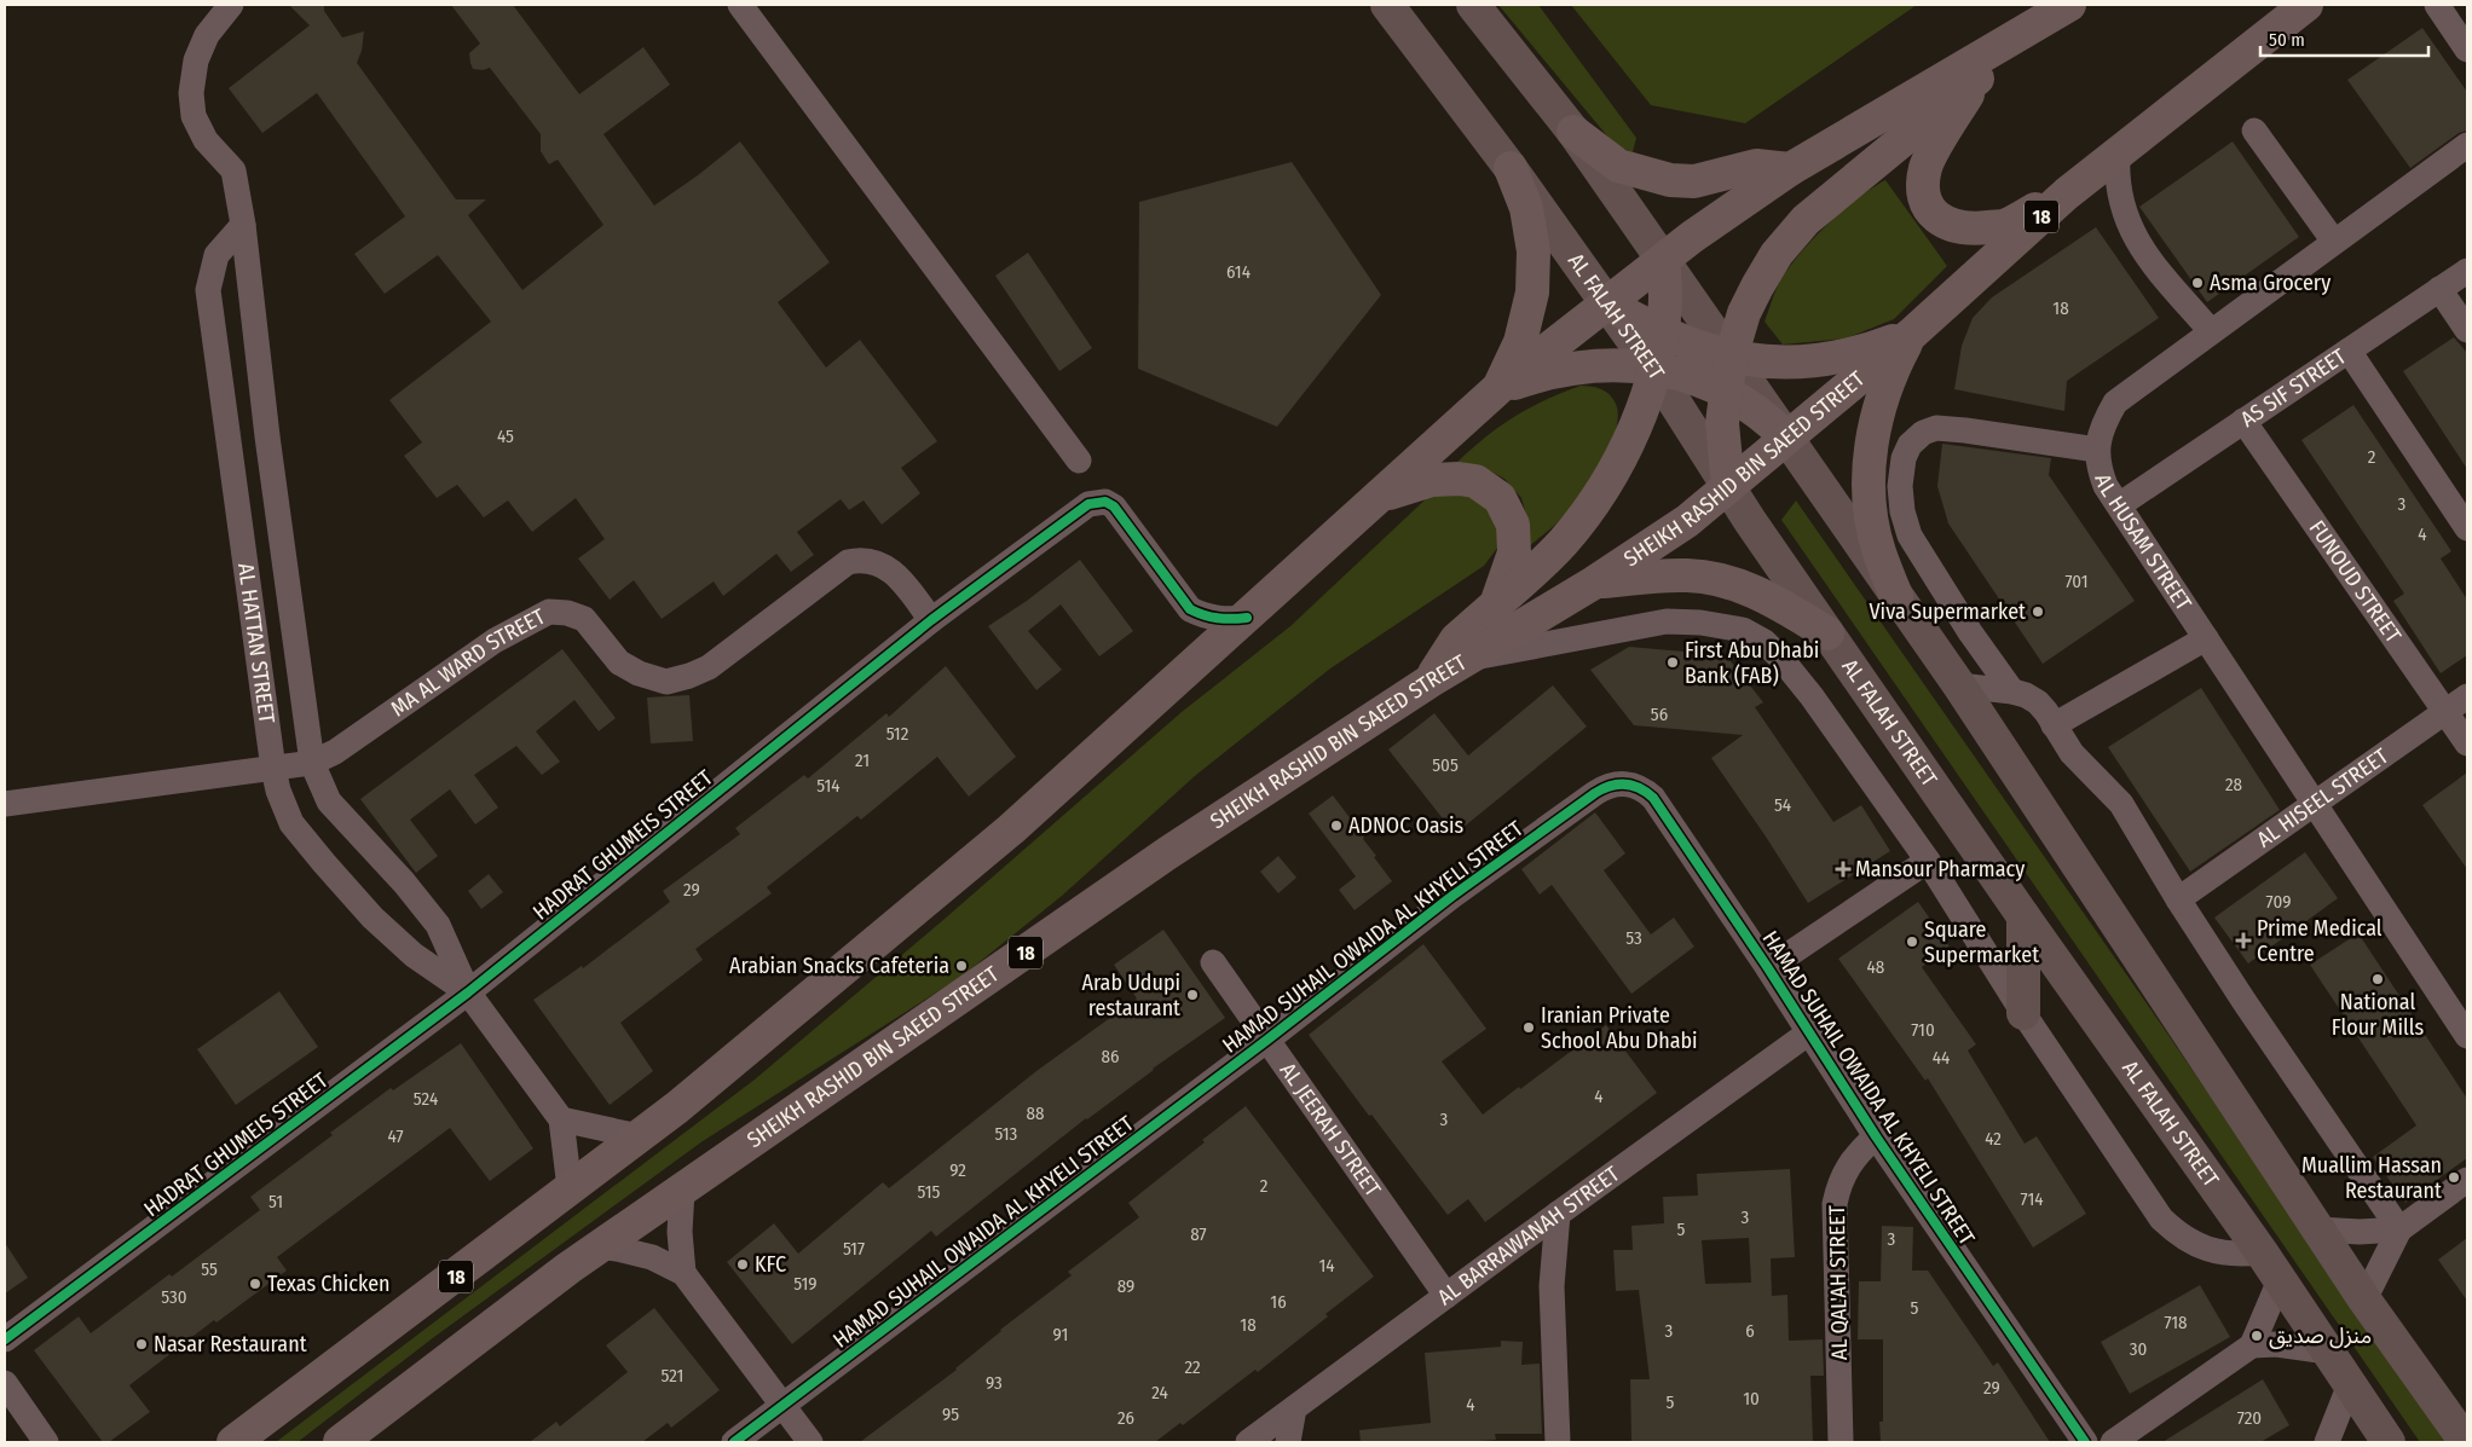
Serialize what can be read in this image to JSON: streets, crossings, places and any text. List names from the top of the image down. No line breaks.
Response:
{"streets":{"main road":["18","AL FALAH STREET","SHEIKH RASHID BIN SAEED STREET"],"street":["AS SIF STREET","AL HUSAM STREET","FUNOUD STREET","AL HATTAN STREET","MA AL WARD STREET","AL HISEEL STREET","HADRAT GHUMEIS STREET","HAMAD SUHAIL OWAIDA AL KHYELI STREET","AL JEERAH STREET","AL BARRAWANAH STREET","AL QAL'AH STREET"]},"crossings":[["18","AL FALAH STREET"],["18","AL HATTAN STREET"],["18","HADRAT GHUMEIS STREET"],["AL FALAH STREET","SHEIKH RASHID BIN SAEED STREET"],["AS SIF STREET","AL HUSAM STREET"],["AS SIF STREET","FUNOUD STREET"],["AL HUSAM STREET","AL HISEEL STREET"],["FUNOUD STREET","AL HISEEL STREET"],["AL HATTAN STREET","MA AL WARD STREET"],["AL HATTAN STREET","HADRAT GHUMEIS STREET"],["MA AL WARD STREET","HADRAT GHUMEIS STREET"],["HAMAD SUHAIL OWAIDA AL KHYELI STREET","AL JEERAH STREET"],["HAMAD SUHAIL OWAIDA AL KHYELI STREET","AL BARRAWANAH STREET"],["HAMAD SUHAIL OWAIDA AL KHYELI STREET","AL QAL'AH STREET"],["AL JEERAH STREET","AL BARRAWANAH STREET"]],"places":{"other":["Asma Grocery","Viva Supermarket","First Abu Dhabi Bank (FAB)","ADNOC Oasis","Square Supermarket","Arabian Snacks Cafeteria","National Flour Mills","Arab Udupi restaurant","Iranian Private School Abu Dhabi","Muallim Hassan Restaurant","KFC","Texas Chicken","منزل صديق","Nasar Restaurant"],"health":["Mansour Pharmacy","Prime Medical Centre"]},"house_numbers":["614","18","45","2","3","4","701","56","512","21","505","28","514","54","29","709","53","48","710","86","44","4","524","88","3","513","47","42","92","2","515","714","51","3","5","87","3","517","14","55","519","89","530","16","5","718","18","3","6","91","30","22","521","93","29","24","10","5","4","95","26","720"],"scale_bar":"50 m"}
